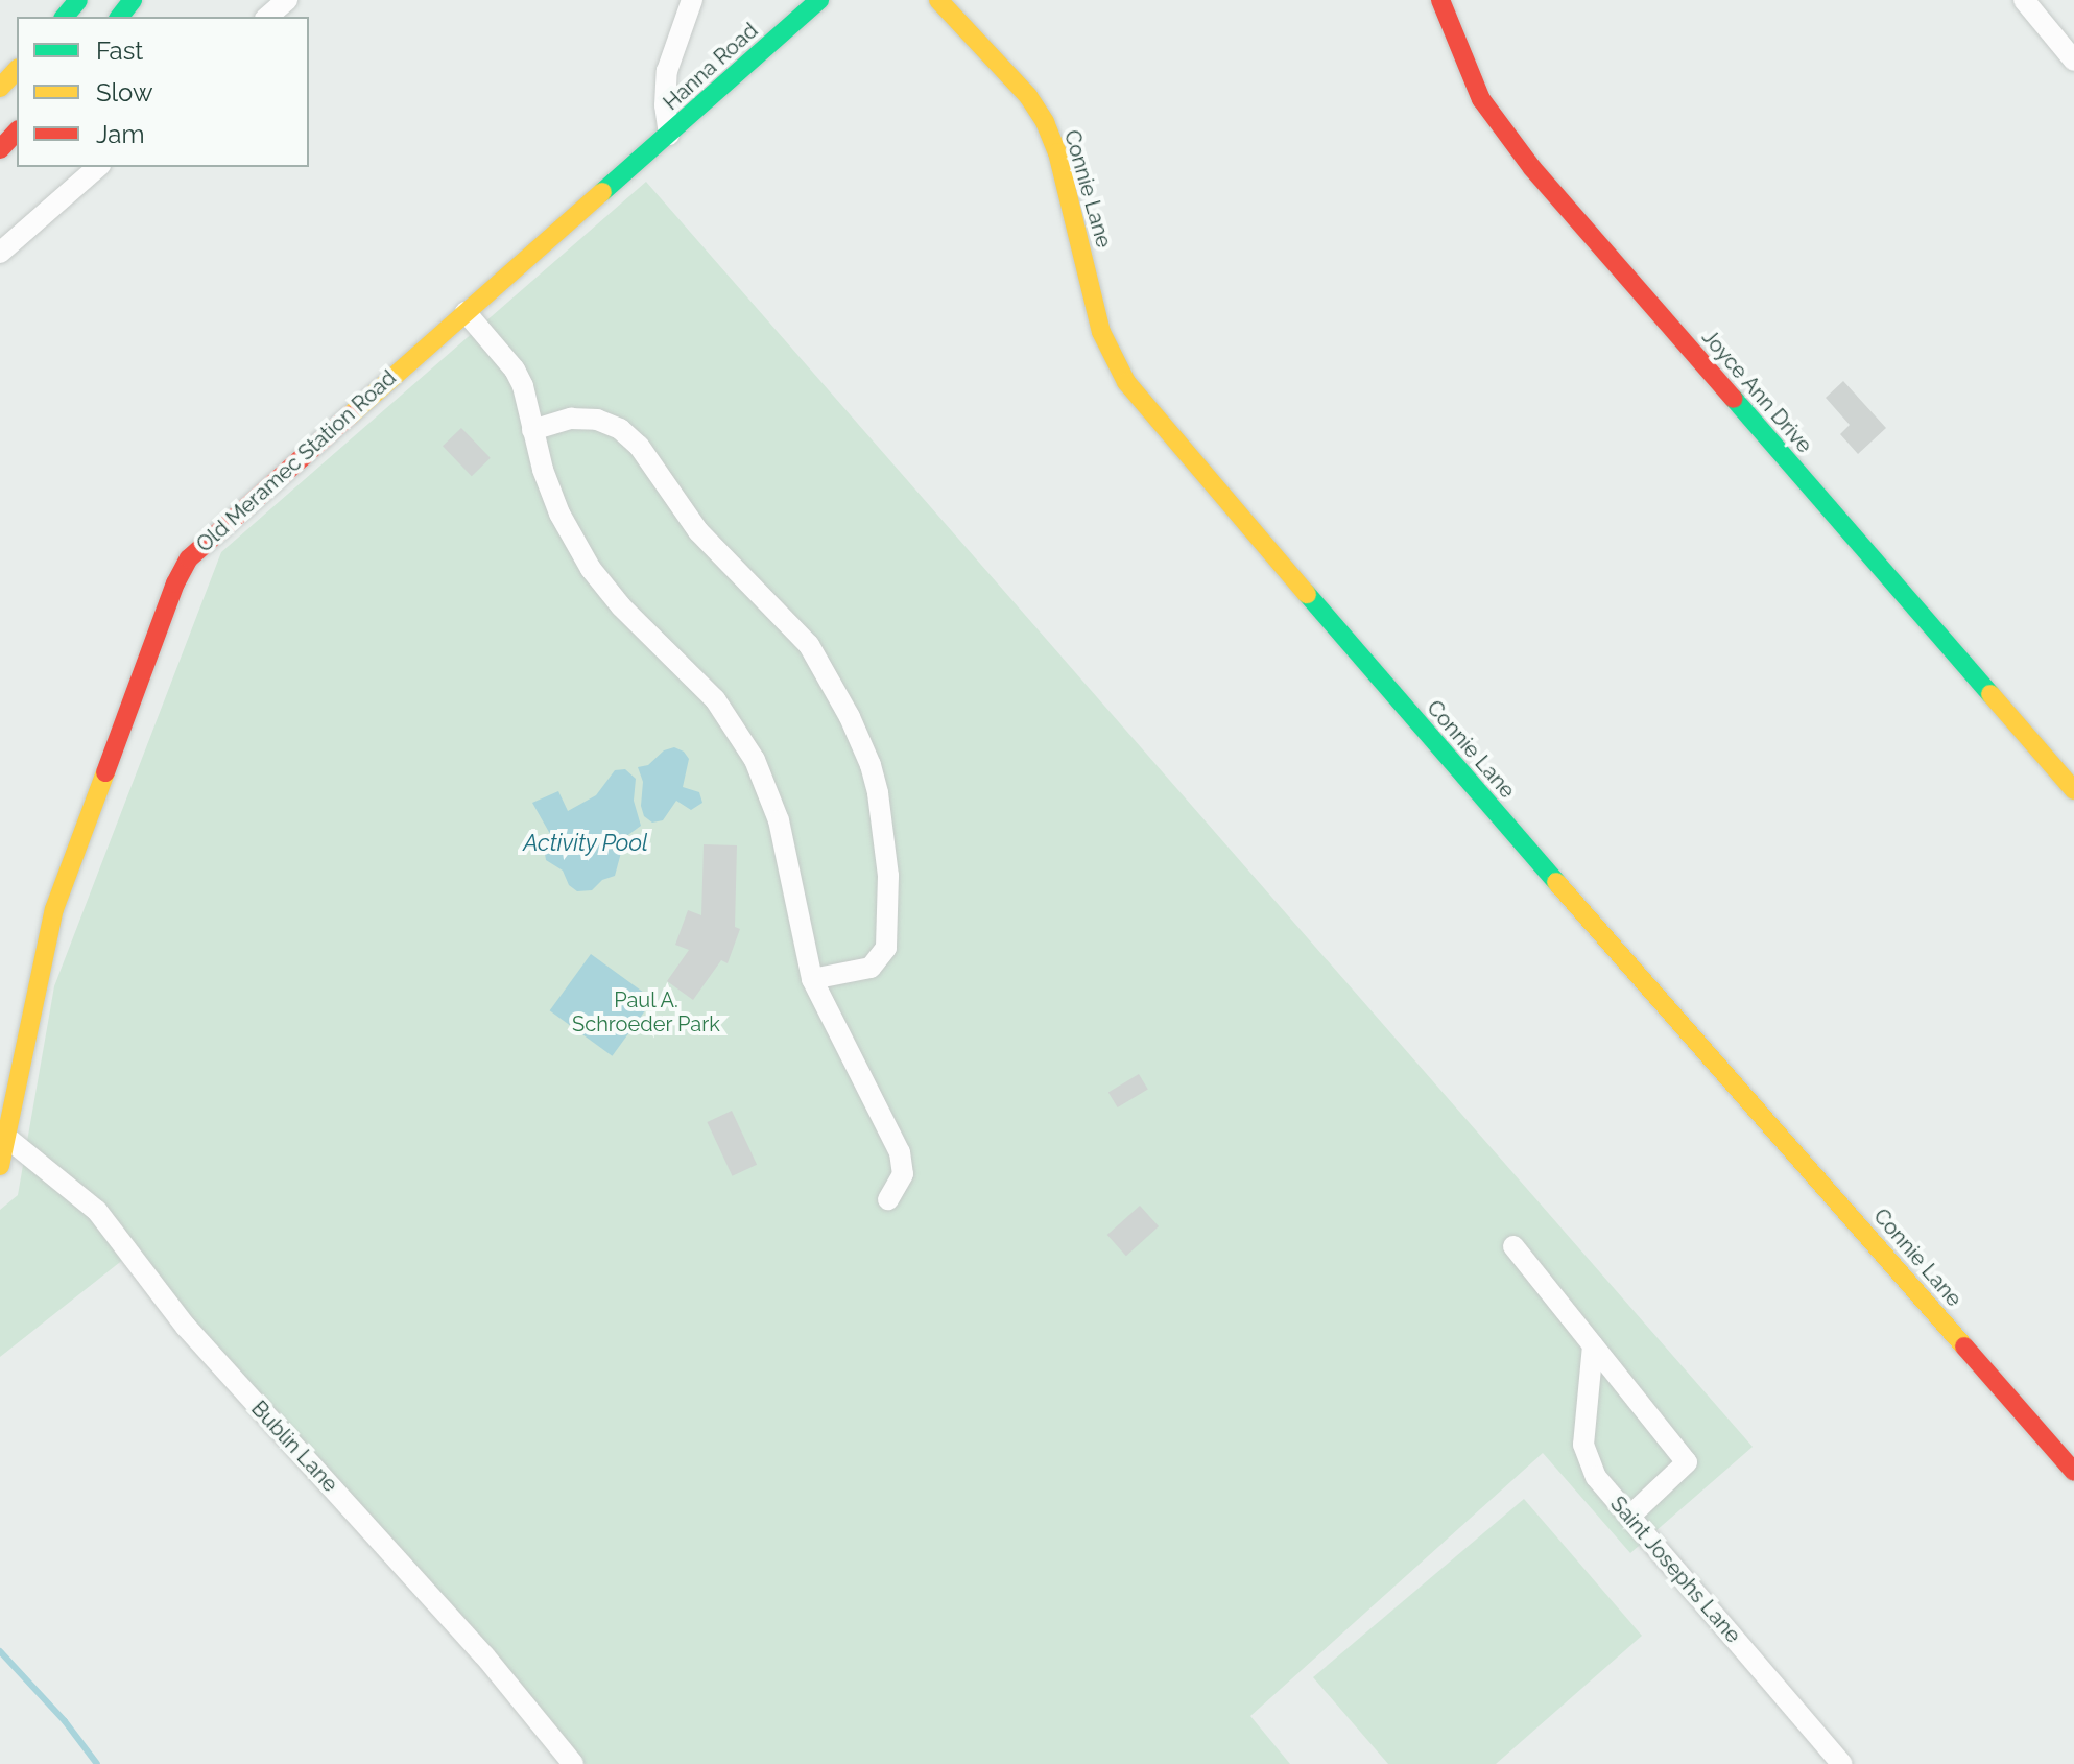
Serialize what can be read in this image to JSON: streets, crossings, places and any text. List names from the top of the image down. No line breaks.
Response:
{"streets":{"main road":["Hanna Road","Connie Lane","Joyce Ann Drive","Old Meramec Station Road"],"street":["Bublin Lane","Saint Josephs Lane"]},"crossings":[["Hanna Road","Old Meramec Station Road"],["Old Meramec Station Road","Bublin Lane"]],"water":["Activity Pool"],"parks":["Paul A. Schroeder Park"],"legend":["Fast","Slow","Jam"]}
